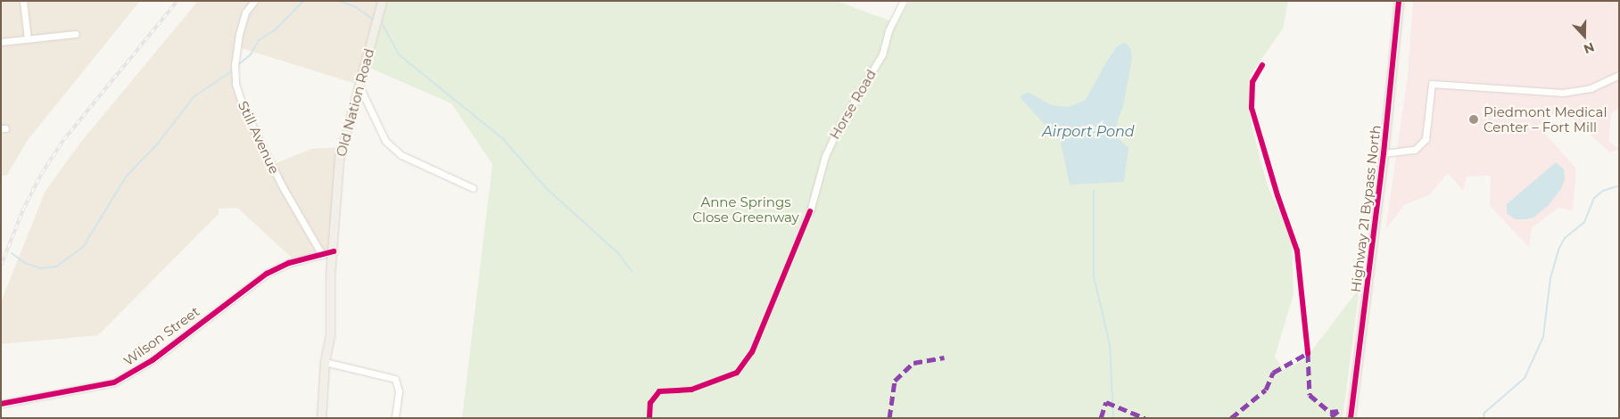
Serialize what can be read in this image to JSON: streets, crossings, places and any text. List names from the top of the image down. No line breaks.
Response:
{"streets":{"main road":["Old Nation Road","Highway 21 Bypass North"],"street":["Horse Road","Still Avenue","Wilson Street"]},"crossings":[["Still Avenue","Wilson Street"]],"water":["Airport Pond"],"parks":["Anne Springs Close Greenway"],"places":["Piedmont Medical Center – Fort Mill"],"north":"bottom"}
